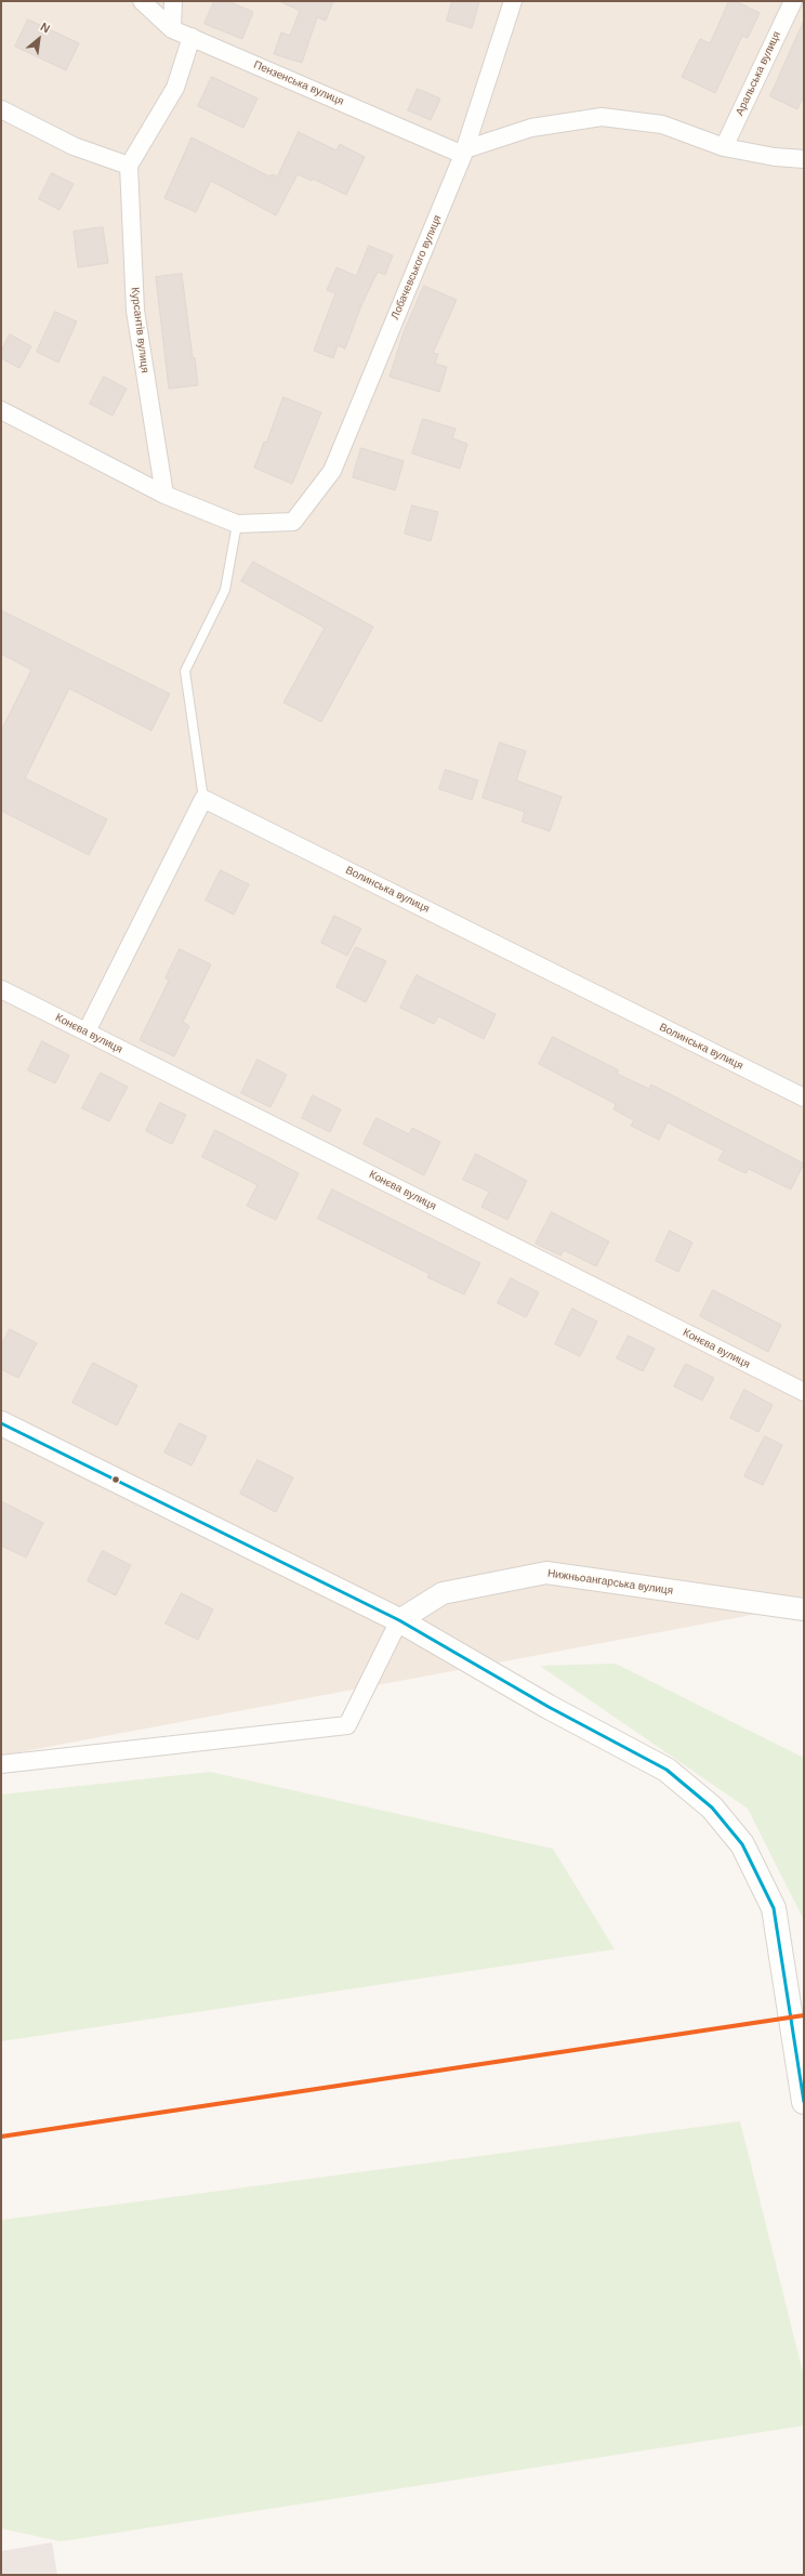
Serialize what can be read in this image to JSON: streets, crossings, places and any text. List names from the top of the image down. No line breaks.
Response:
{"streets":{"street":["Аральська вулиця","Пензенська вулиця","Лобачевського вулиця","Курсантів вулиця","Волинська вулиця","Конєва вулиця","Нижньоангарська вулиця"]},"crossings":[["Пензенська вулиця","Лобачевського вулиця"]],"north":"top right"}
